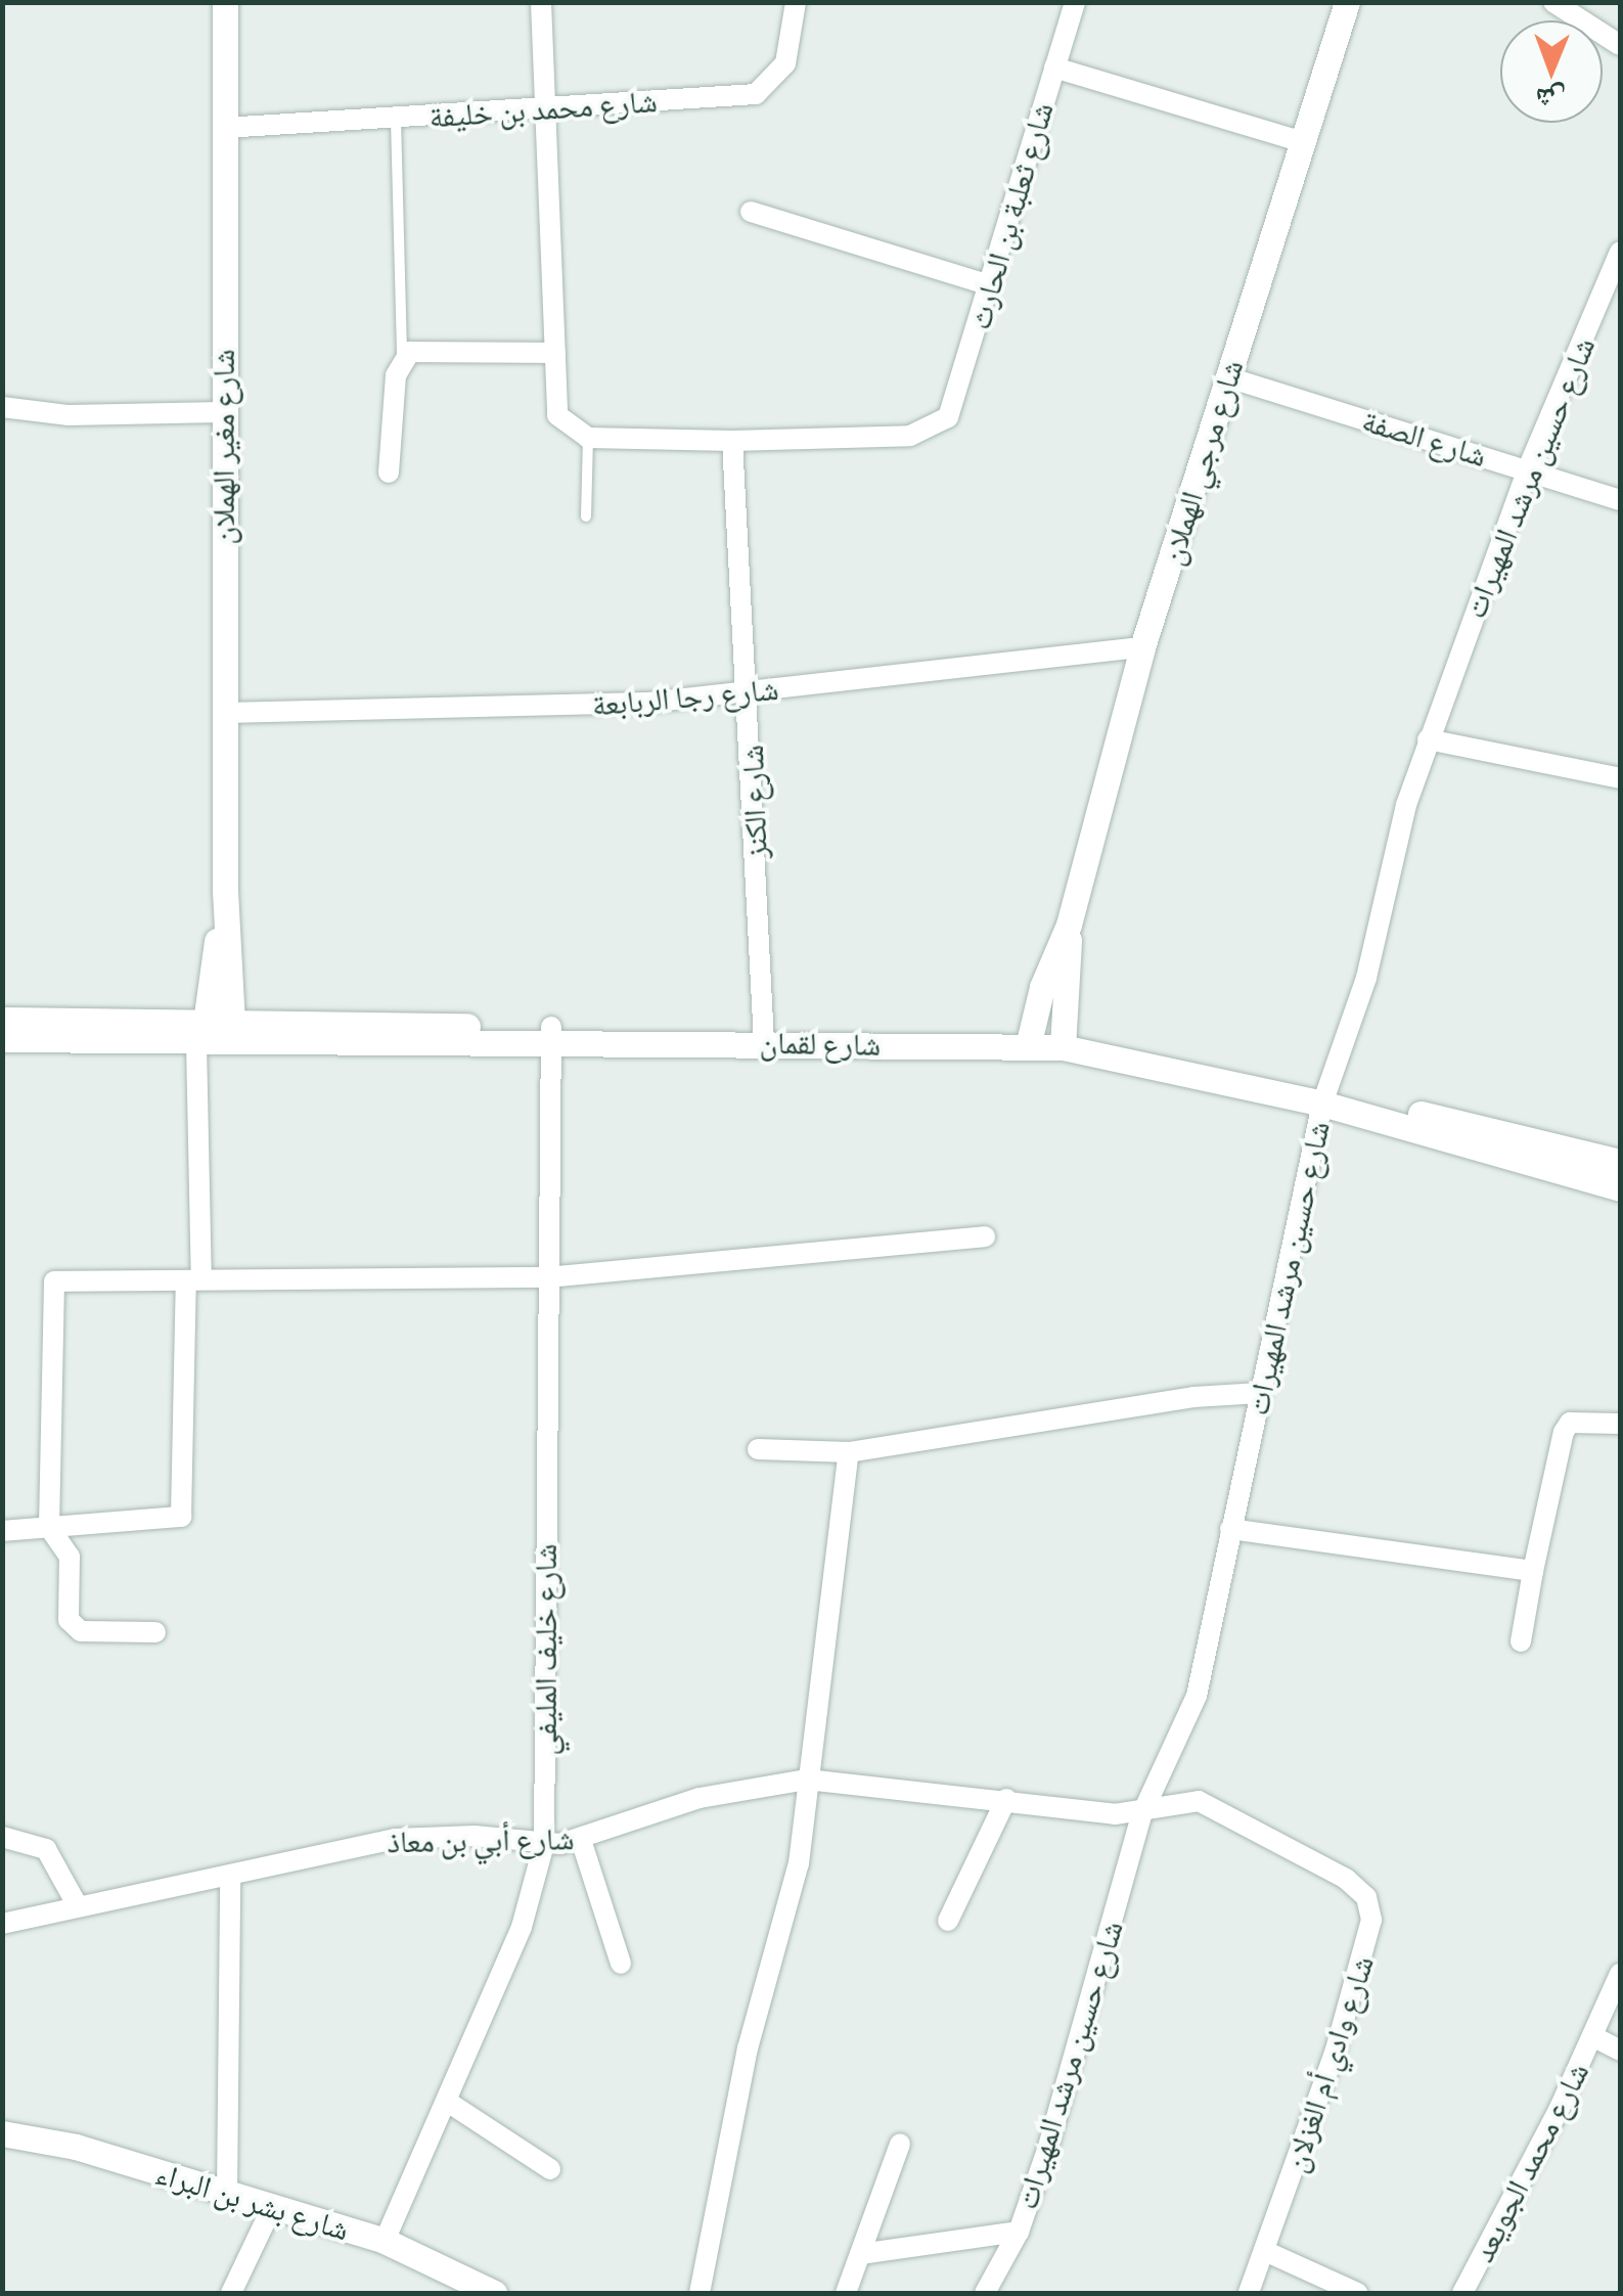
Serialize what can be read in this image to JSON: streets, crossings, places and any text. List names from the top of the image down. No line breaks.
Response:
{"streets":{"street":["شارع محمد بن خليفة","شارع ثعلبة بن الحارث","شارع الصفة","شارع مغير الهملان","شارع مرجي الهملان","شارع حسين مرشد المهيرات","شارع رجا الربابعة","شارع الكنز","شارع لقمان","شارع خليف المليفي","شارع أبي بن معاذ","شارع وادي أم الغزلان","شارع محمد الجويعد","شارع بشر بن البراء"]},"crossings":[["شارع محمد بن خليفة","شارع مغير الهملان"],["شارع ثعلبة بن الحارث","شارع الكنز"],["شارع الصفة","شارع مرجي الهملان"],["شارع الصفة","شارع حسين مرشد المهيرات"],["شارع مغير الهملان","شارع رجا الربابعة"],["شارع مغير الهملان","شارع لقمان"],["شارع مرجي الهملان","شارع رجا الربابعة"],["شارع مرجي الهملان","شارع لقمان"],["شارع حسين مرشد المهيرات","شارع لقمان"],["شارع حسين مرشد المهيرات","شارع أبي بن معاذ"],["شارع حسين مرشد المهيرات","شارع وادي أم الغزلان"],["شارع رجا الربابعة","شارع الكنز"],["شارع الكنز","شارع لقمان"],["شارع لقمان","شارع خليف المليفي"],["شارع خليف المليفي","شارع أبي بن معاذ"],["شارع خليف المليفي","شارع بشر بن البراء"],["شارع أبي بن معاذ","شارع وادي أم الغزلان"]],"north":"bottom"}
